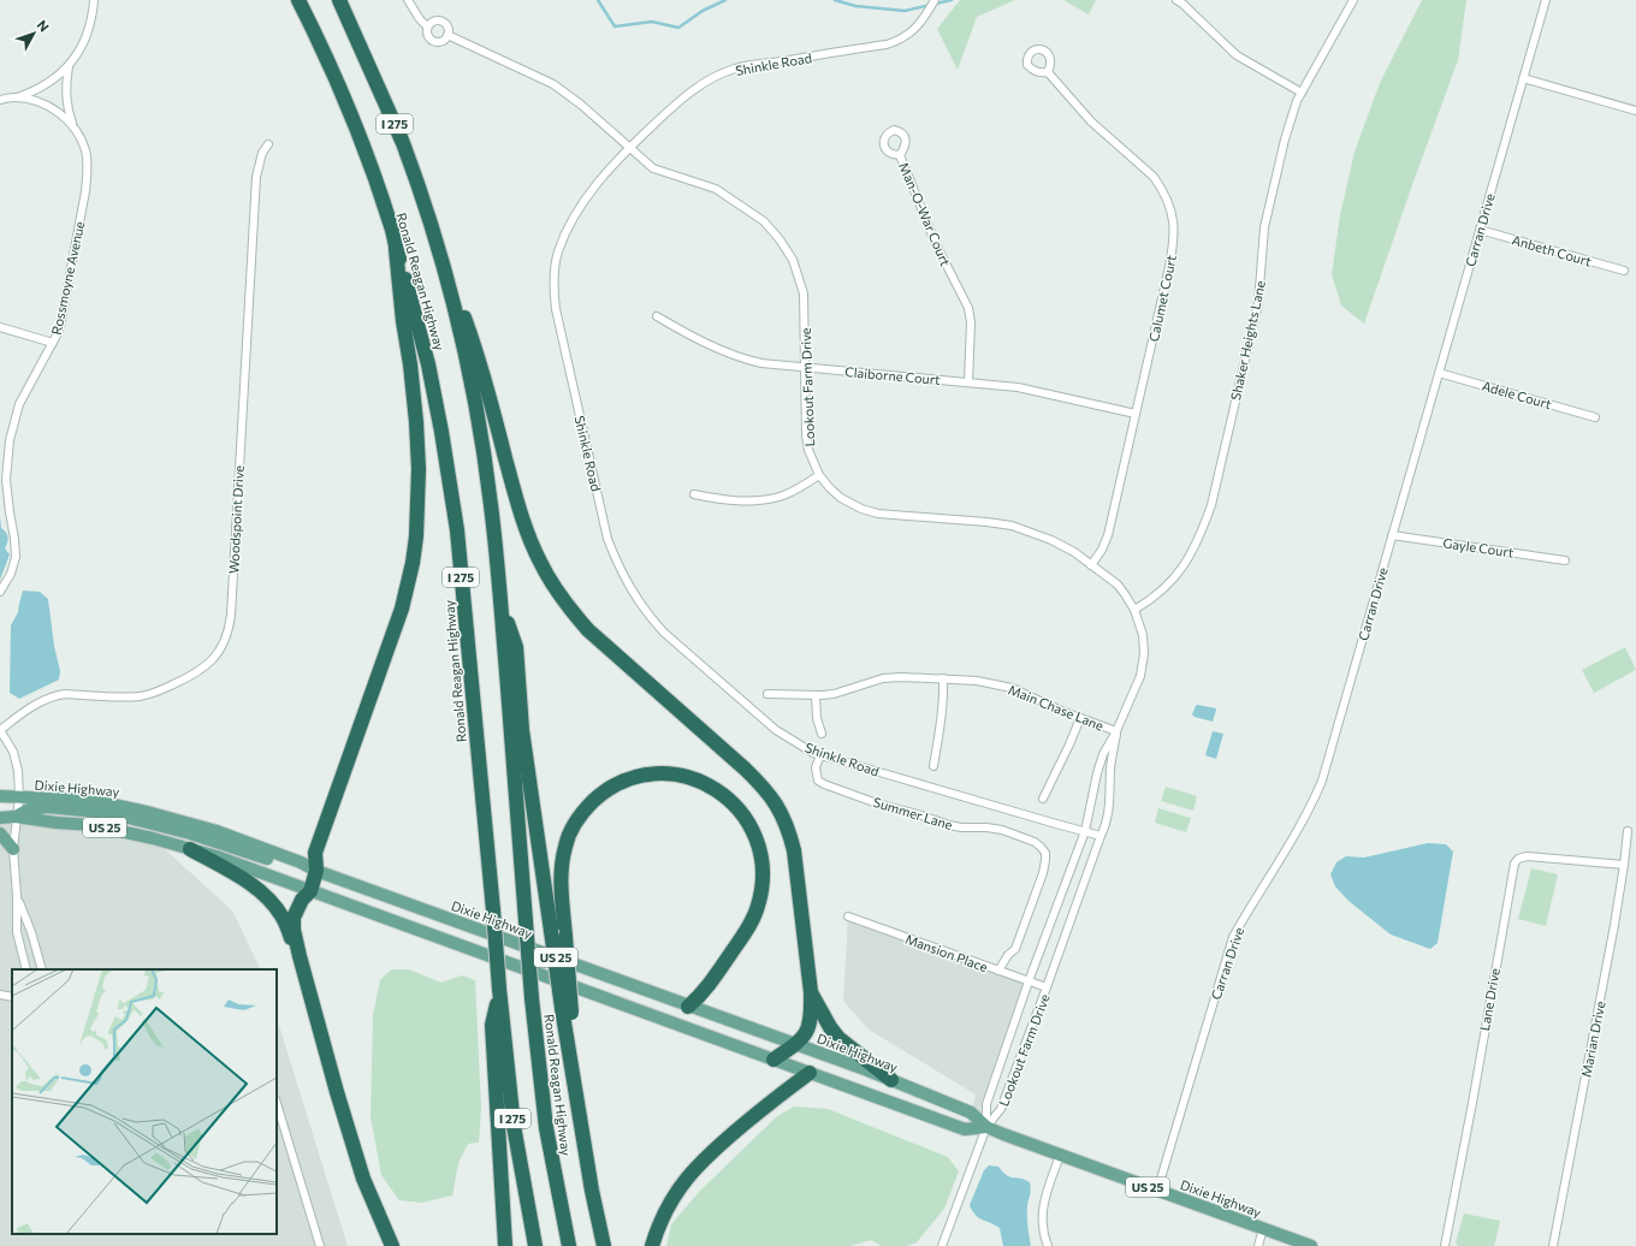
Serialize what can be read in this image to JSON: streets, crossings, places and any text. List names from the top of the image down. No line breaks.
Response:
{"streets":{"highway":["I 275","Ronald Reagan Highway"],"main road":["Dixie Highway","US 25"],"street":["Shinkle Road","Man-O-War Court","Carran Drive","Anbeth Court","Rossmoyne Avenue","Calumet Court","Shaker Heights Lane","Claiborne Court","Lookout Farm Drive","Adele Court","Woodspoint Drive","Gayle Court","Main Chase Lane","Summer Lane","Mansion Place","Lane Drive","Marian Drive"]},"crossings":[["Shinkle Road","Lookout Farm Drive"],["Shinkle Road","Summer Lane"],["Man-O-War Court","Claiborne Court"],["Carran Drive","Anbeth Court"],["Carran Drive","Adele Court"],["Carran Drive","Gayle Court"],["Carran Drive","Dixie Highway"],["Calumet Court","Claiborne Court"],["Calumet Court","Lookout Farm Drive"],["Shaker Heights Lane","Lookout Farm Drive"],["Claiborne Court","Lookout Farm Drive"],["Lookout Farm Drive","Main Chase Lane"],["Lookout Farm Drive","Dixie Highway"],["Lookout Farm Drive","Mansion Place"],["Summer Lane","Mansion Place"],["Lane Drive","Marian Drive"]],"north":"top right"}
